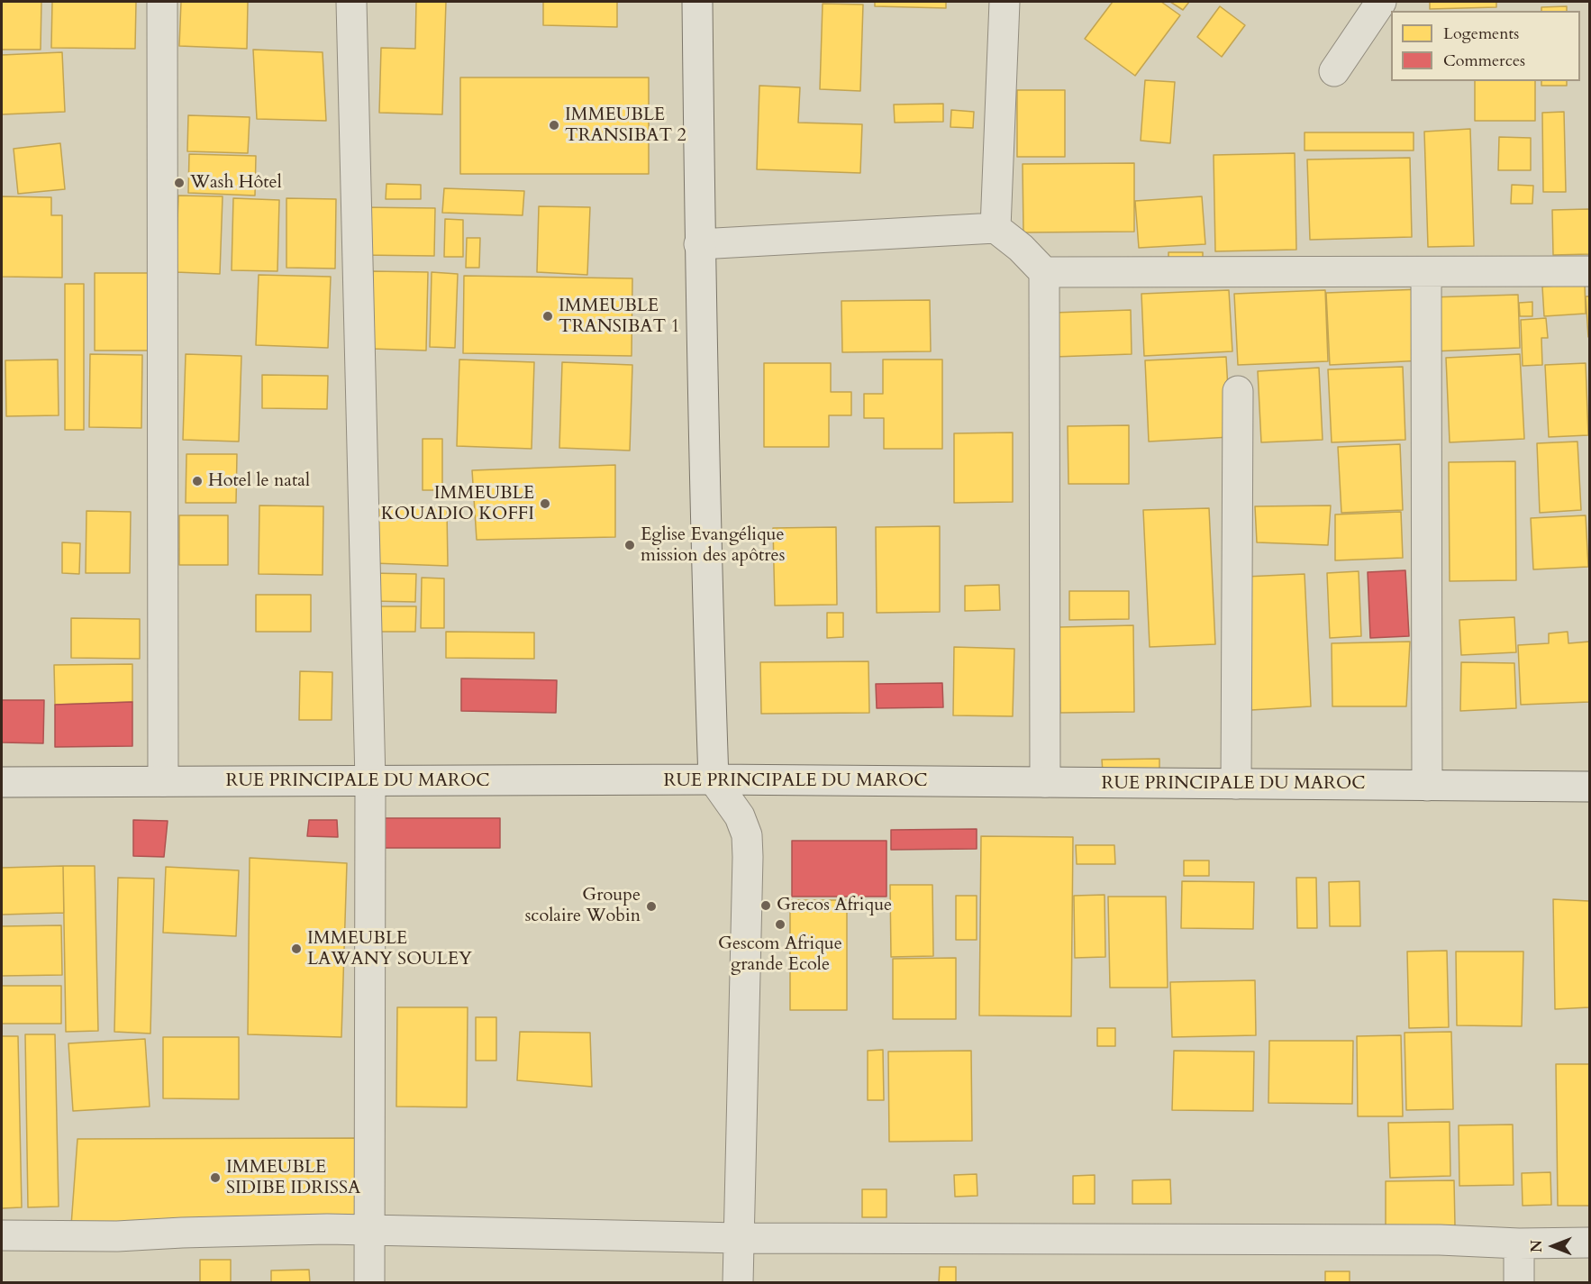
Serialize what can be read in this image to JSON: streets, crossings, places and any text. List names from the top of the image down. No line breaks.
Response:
{"streets":{"street":["RUE PRINCIPALE DU MAROC"]},"places":["IMMEUBLE TRANSIBAT 2","Wash Hôtel","IMMEUBLE TRANSIBAT 1","Hotel le natal","IMMEUBLE KOUADIO KOFFI","Eglise Evangélique mission des apôtres","Grecos Afrique","Groupe scolaire Wobin","Gescom Afrique grande Ecole","IMMEUBLE LAWANY SOULEY","IMMEUBLE SIDIBE IDRISSA"],"legend":["Logements","Commerces"],"north":"left"}
